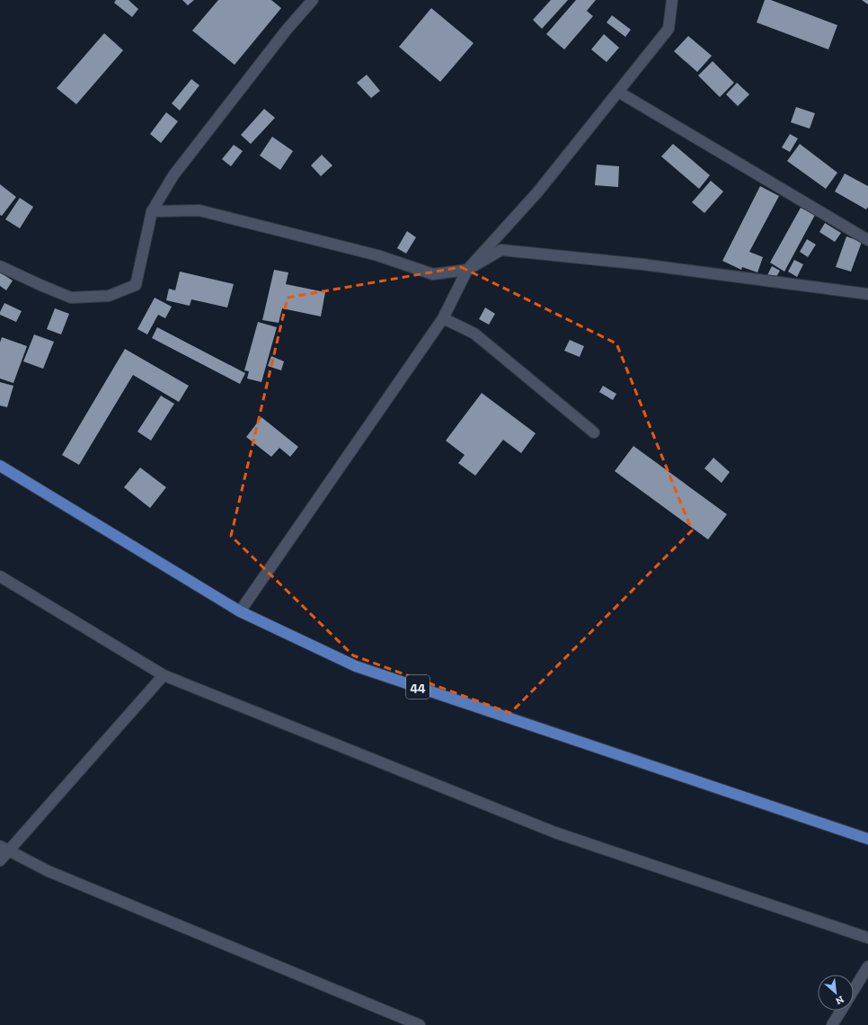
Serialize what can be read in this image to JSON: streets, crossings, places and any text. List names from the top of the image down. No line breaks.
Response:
{"streets":{"main road":["44"]},"north":"bottom right"}
